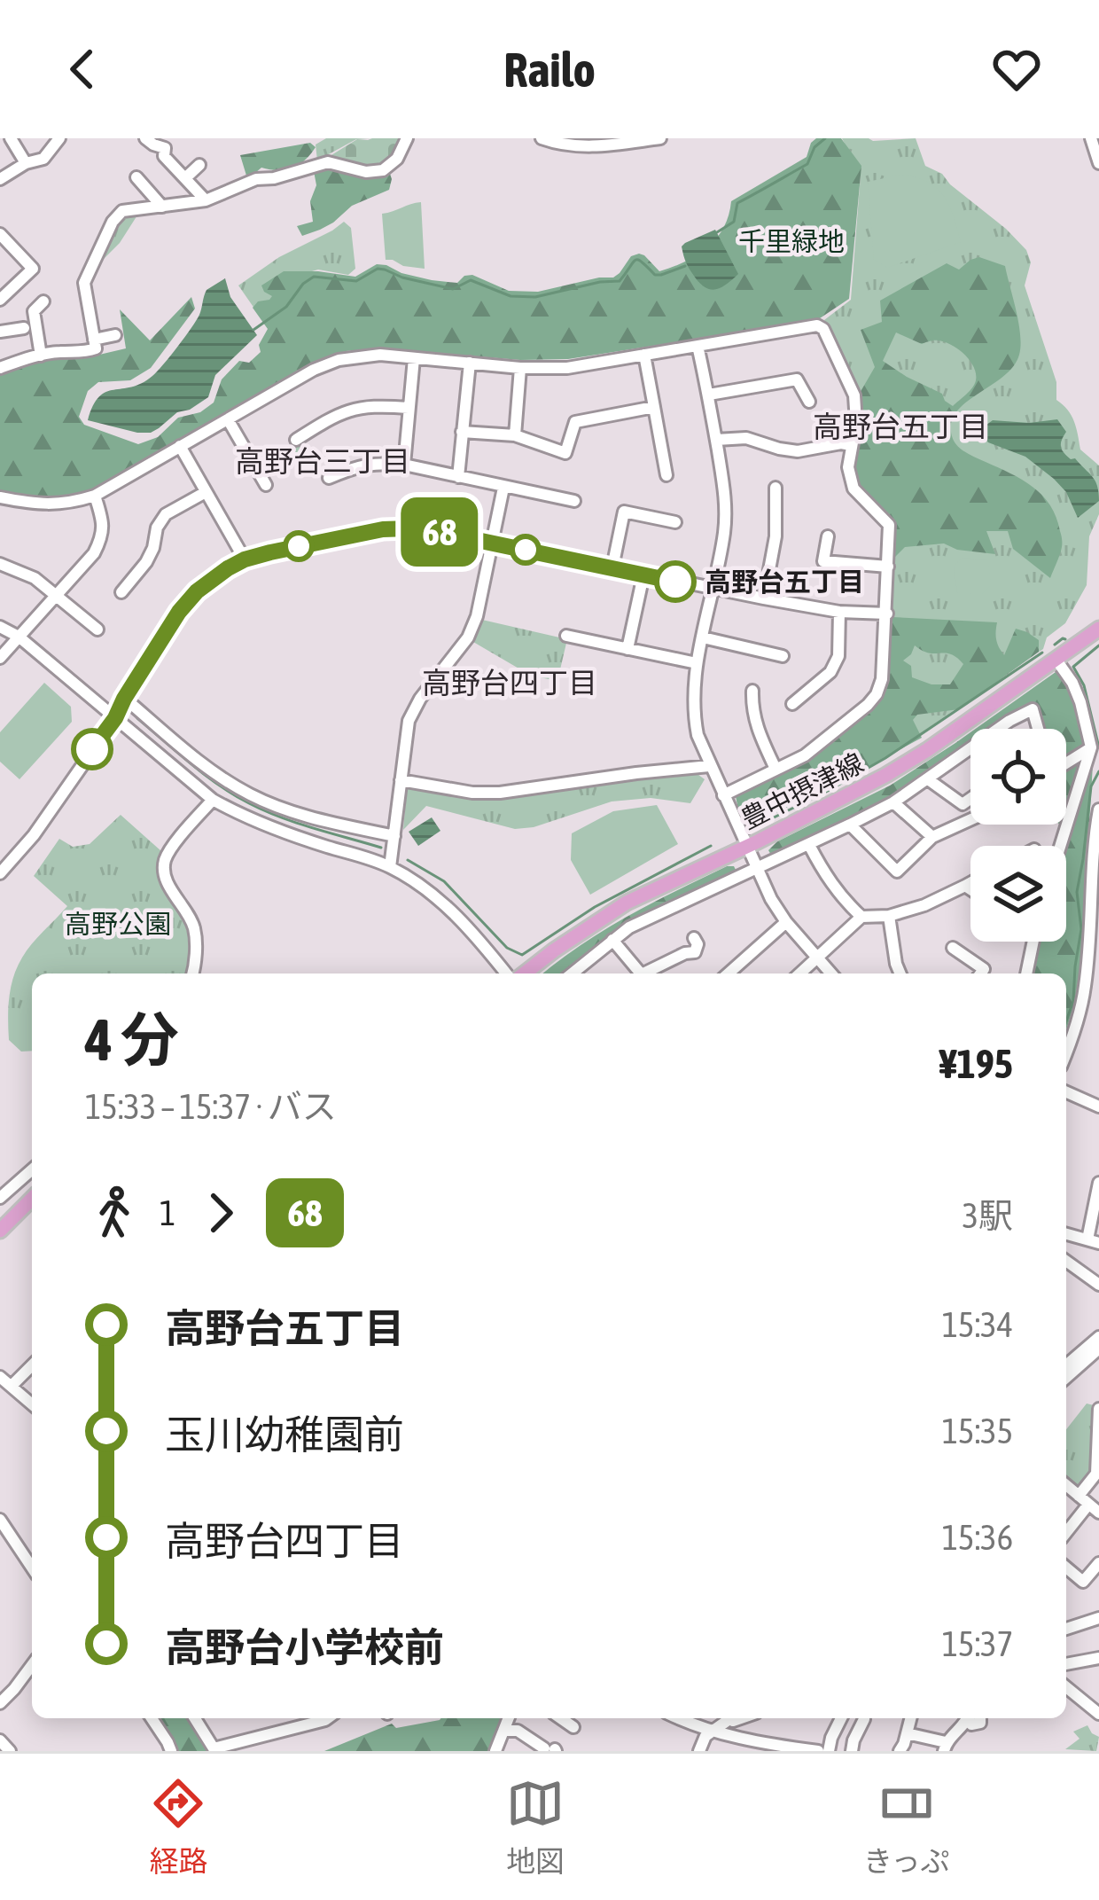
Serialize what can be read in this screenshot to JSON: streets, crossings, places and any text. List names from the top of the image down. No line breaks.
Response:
{"streets":{"main road":["豊中摂津線"]},"districts":["高野台五丁目","高野台三丁目","高野台四丁目"],"parks":["千里緑地","高野公園"],"places":["高野台五丁目"],"lines":["bus line 68"],"page":{"header":"Railo","on_map":"68","heading":["4 分","15:33 – 15:37 · バス","¥195"],"legs":["1","68","3駅"],"list":[{"name":"高野台五丁目","value":"15:34"},{"name":"玉川幼稚園前","value":"15:35"},{"name":"高野台四丁目","value":"15:36"},{"name":"高野台小学校前","value":"15:37"}],"tabs":["経路","地図","きっぷ"]}}
